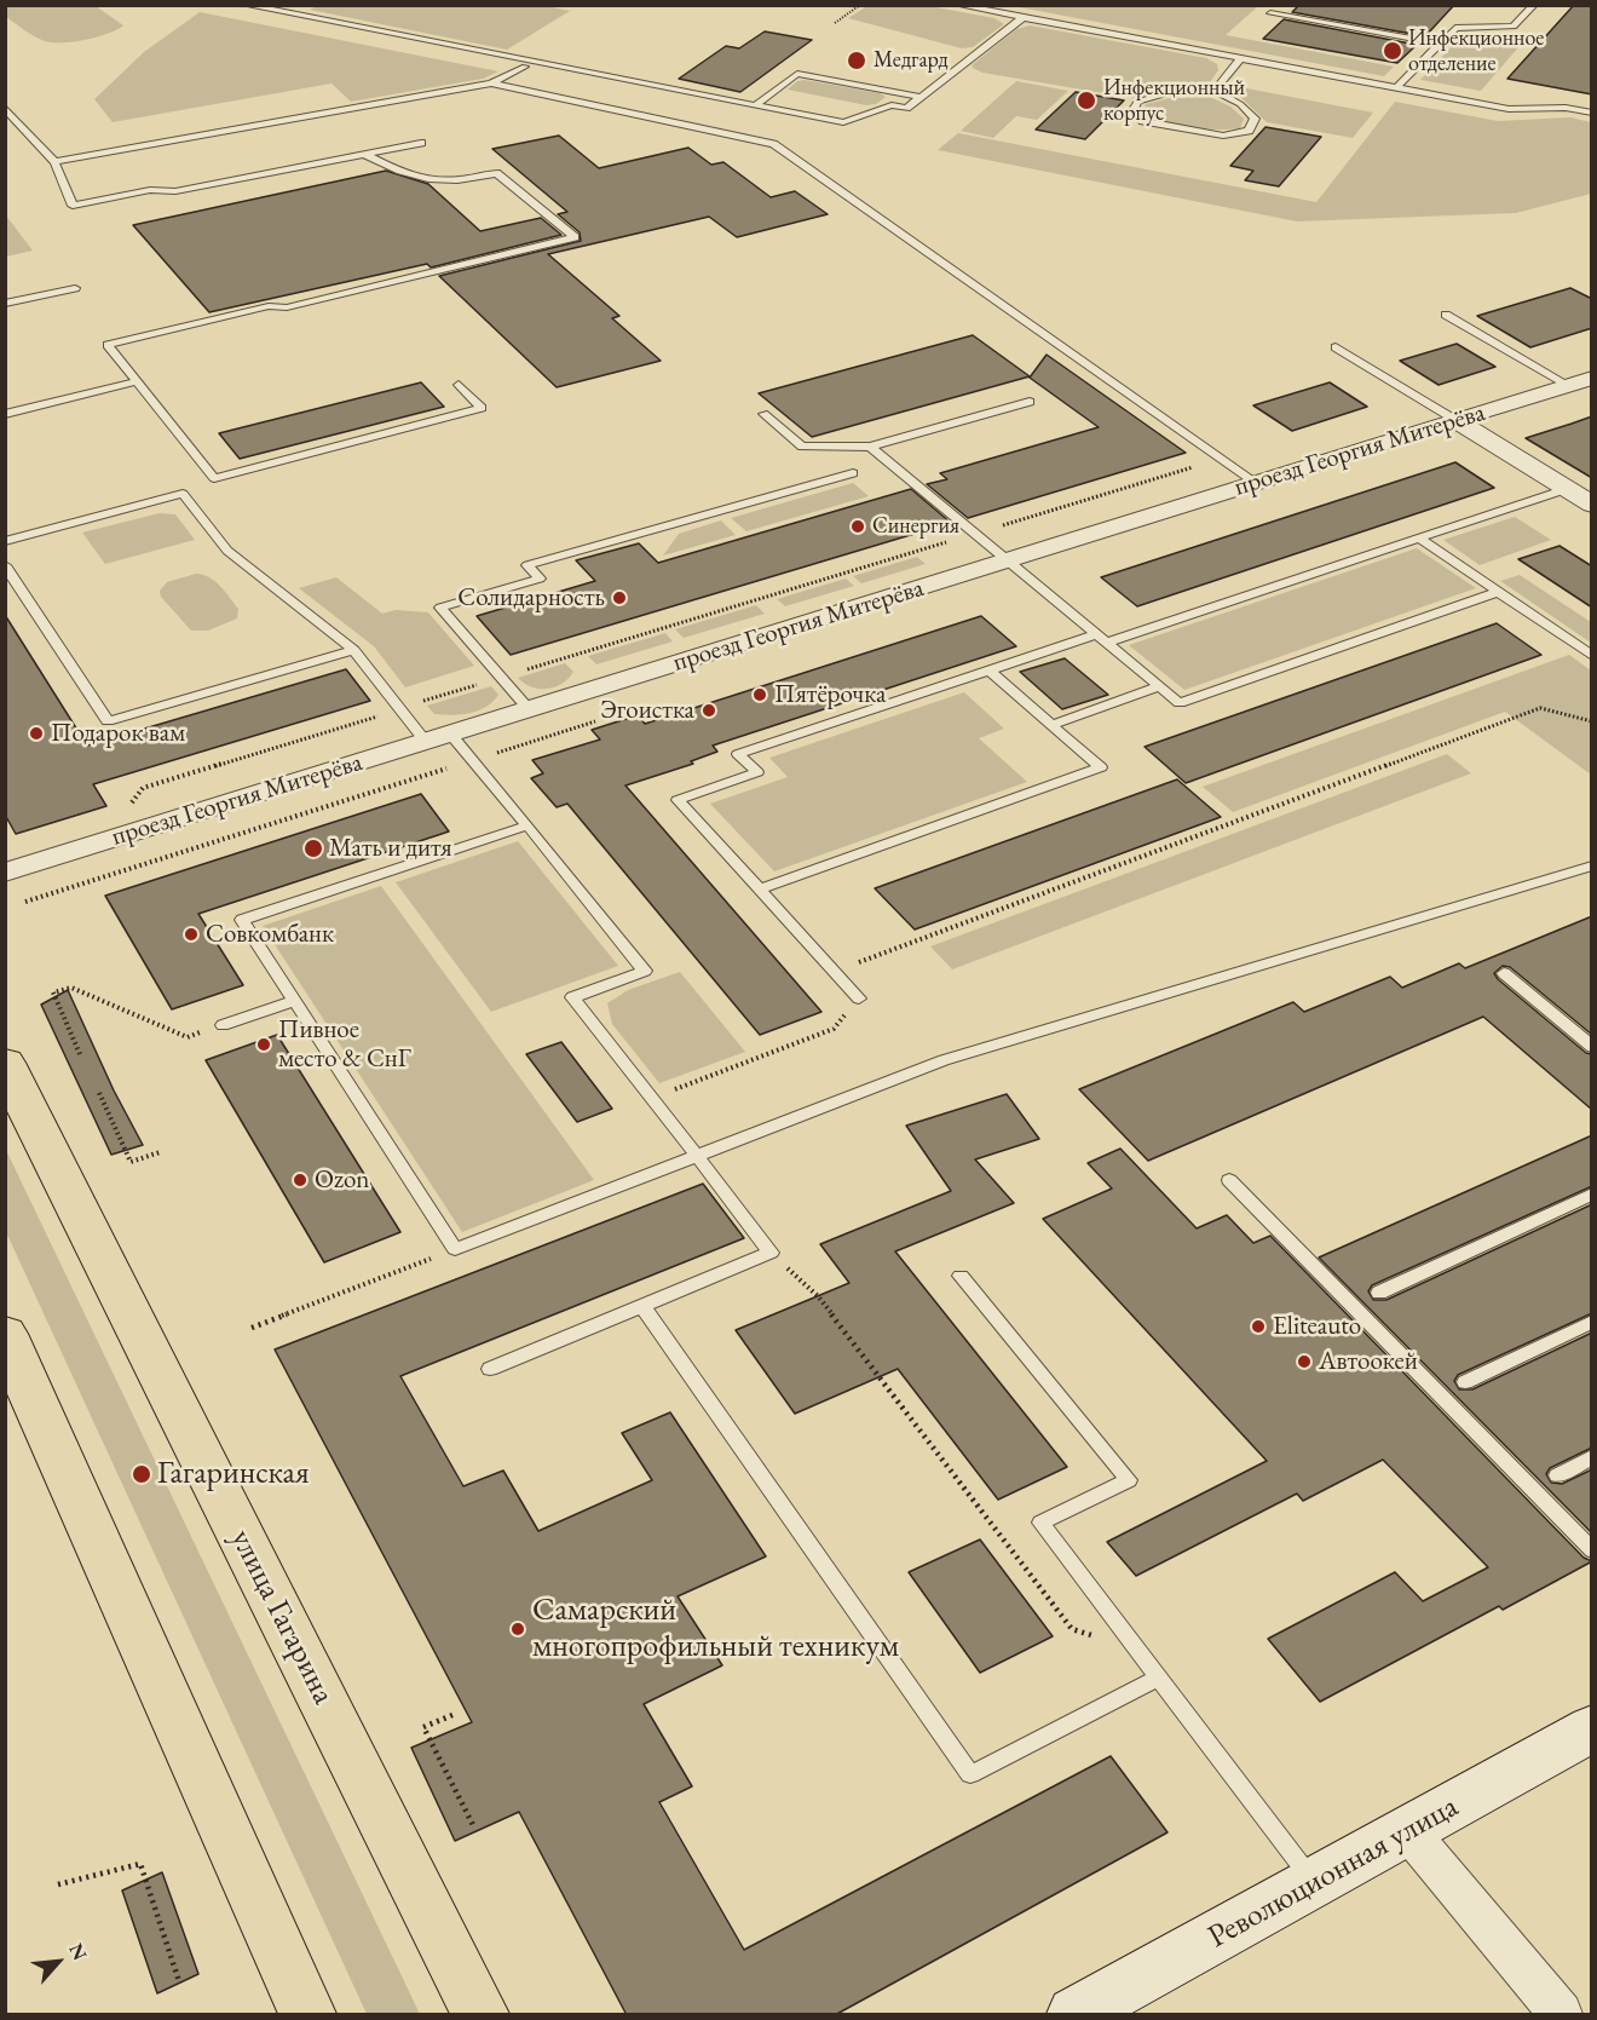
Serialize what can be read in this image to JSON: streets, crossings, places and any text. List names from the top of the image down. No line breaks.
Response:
{"streets":{"main road":["улица Гагарина","Революционная улица"],"street":["проезд Георгия Митерёва"]},"places":["Инфекционное отделение","Медгард","Инфекционный корпус","Синергия","Солидарность","Пятёрочка","Эгоистка","Подарок вам","Мать и дитя","Совкомбанк","Пивное место & СнГ","Ozon","Eliteauto","Автоокей","Гагаринская","Самарский многопрофильный техникум"],"north":"top right"}
